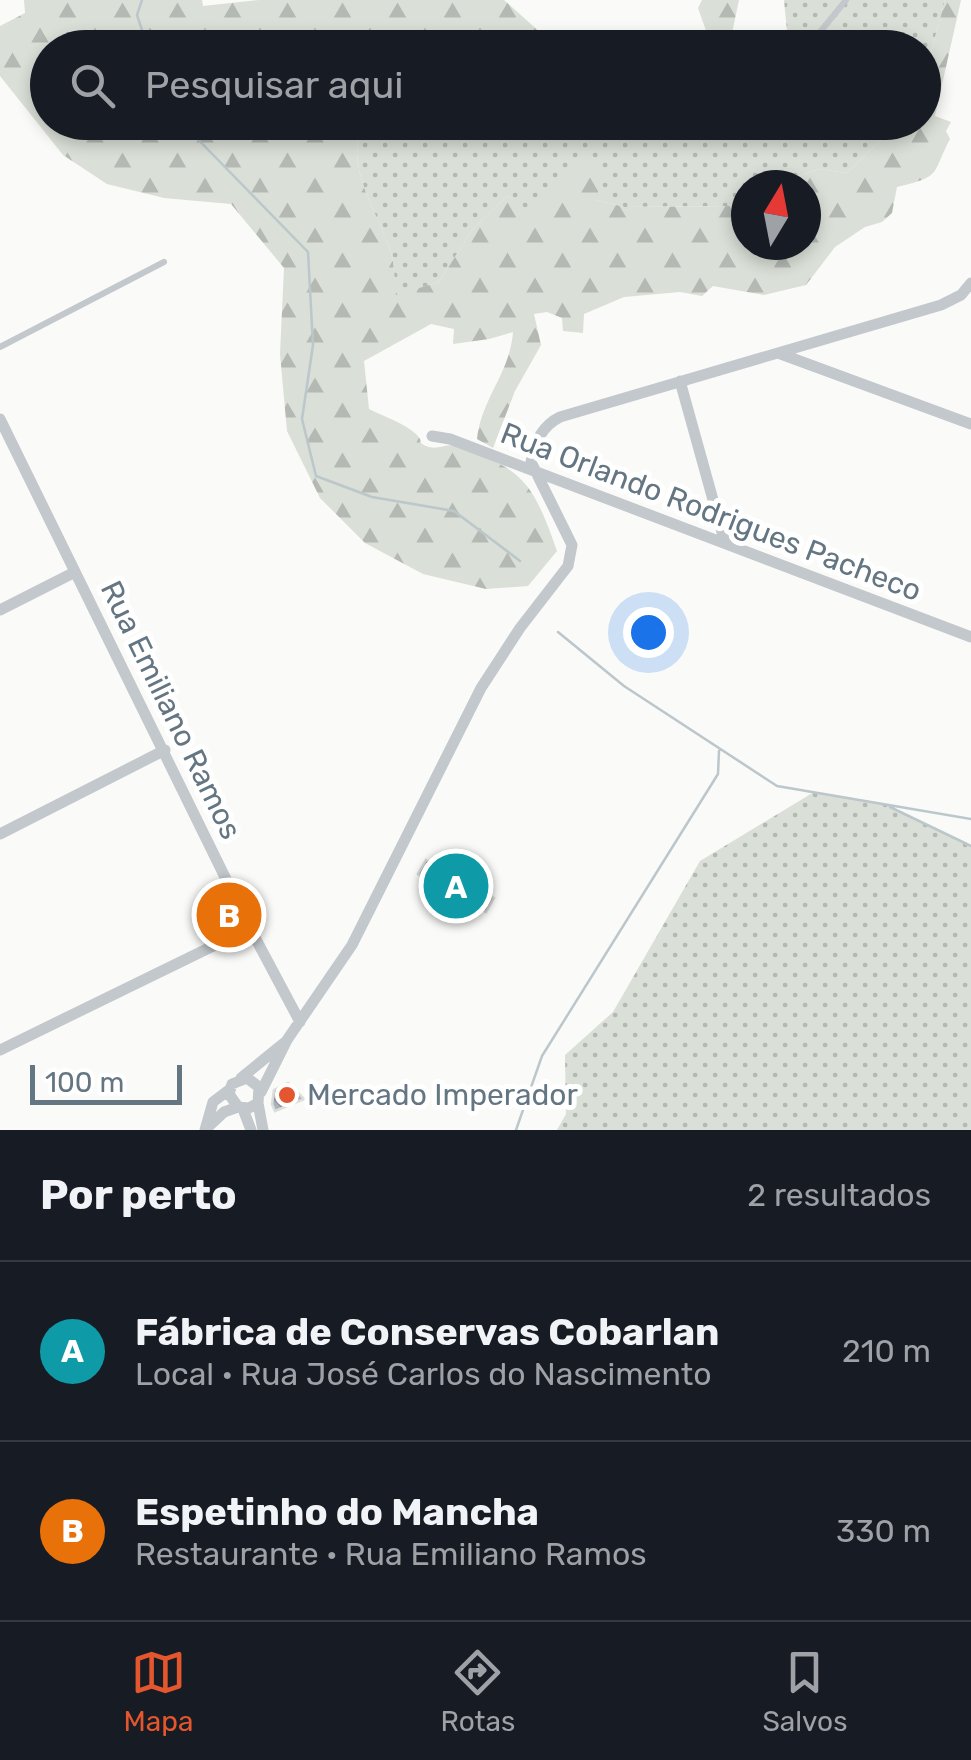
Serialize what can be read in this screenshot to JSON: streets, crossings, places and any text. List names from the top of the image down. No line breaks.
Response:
{"streets":{"street":["Rua Orlando Rodrigues Pacheco","Rua Emiliano Ramos"]},"places":["Mercado Imperador"],"scale_bar":"100 m","north":"top","page":{"search":"Pesquisar aqui","pins":["A","B"],"scale":"100 m","heading":["Por perto","2 resultados"],"list":[{"mark":"A","name":"Fábrica de Conservas Cobarlan","note":"Local · Rua José Carlos do Nascimento","value":"210 m"},{"mark":"B","name":"Espetinho do Mancha","note":"Restaurante · Rua Emiliano Ramos","value":"330 m"}],"nav":["Mapa","Rotas","Salvos"]}}
